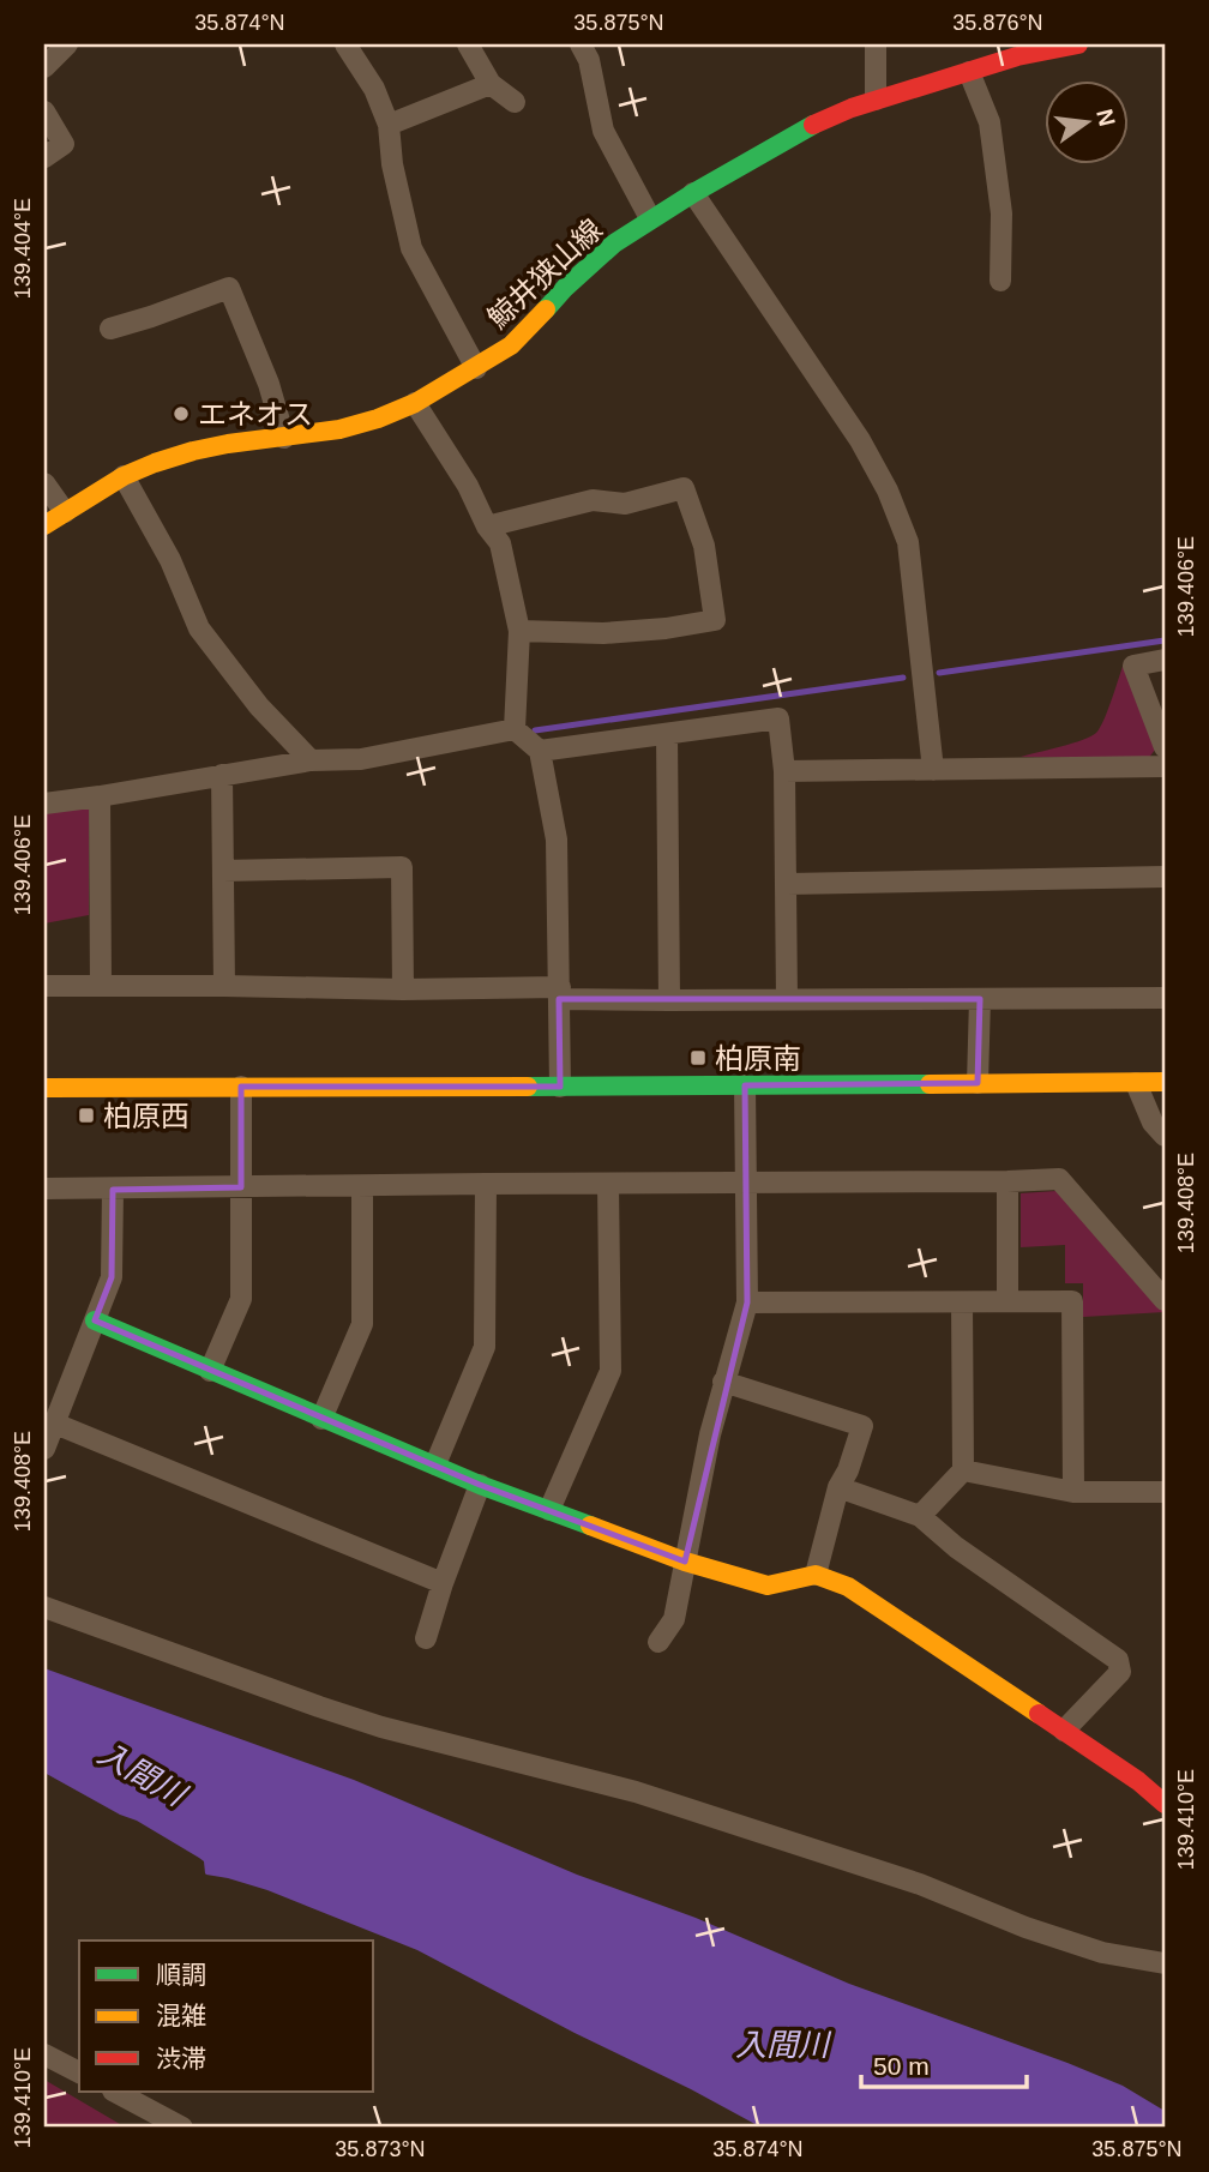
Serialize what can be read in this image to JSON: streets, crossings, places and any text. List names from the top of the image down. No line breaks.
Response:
{"streets":{"street":["鯨井狭山線"]},"water":["入間川"],"places":{"other":["エネオス"],"transit":["柏原南","柏原西"]},"legend":["順調","混雑","渋滞"],"scale_bar":"50 m","north":"right","coordinates":["35.874°N","35.875°N","35.876°N","139.404°E","139.406°E","139.408°E","139.410°E","35.873°N"]}
